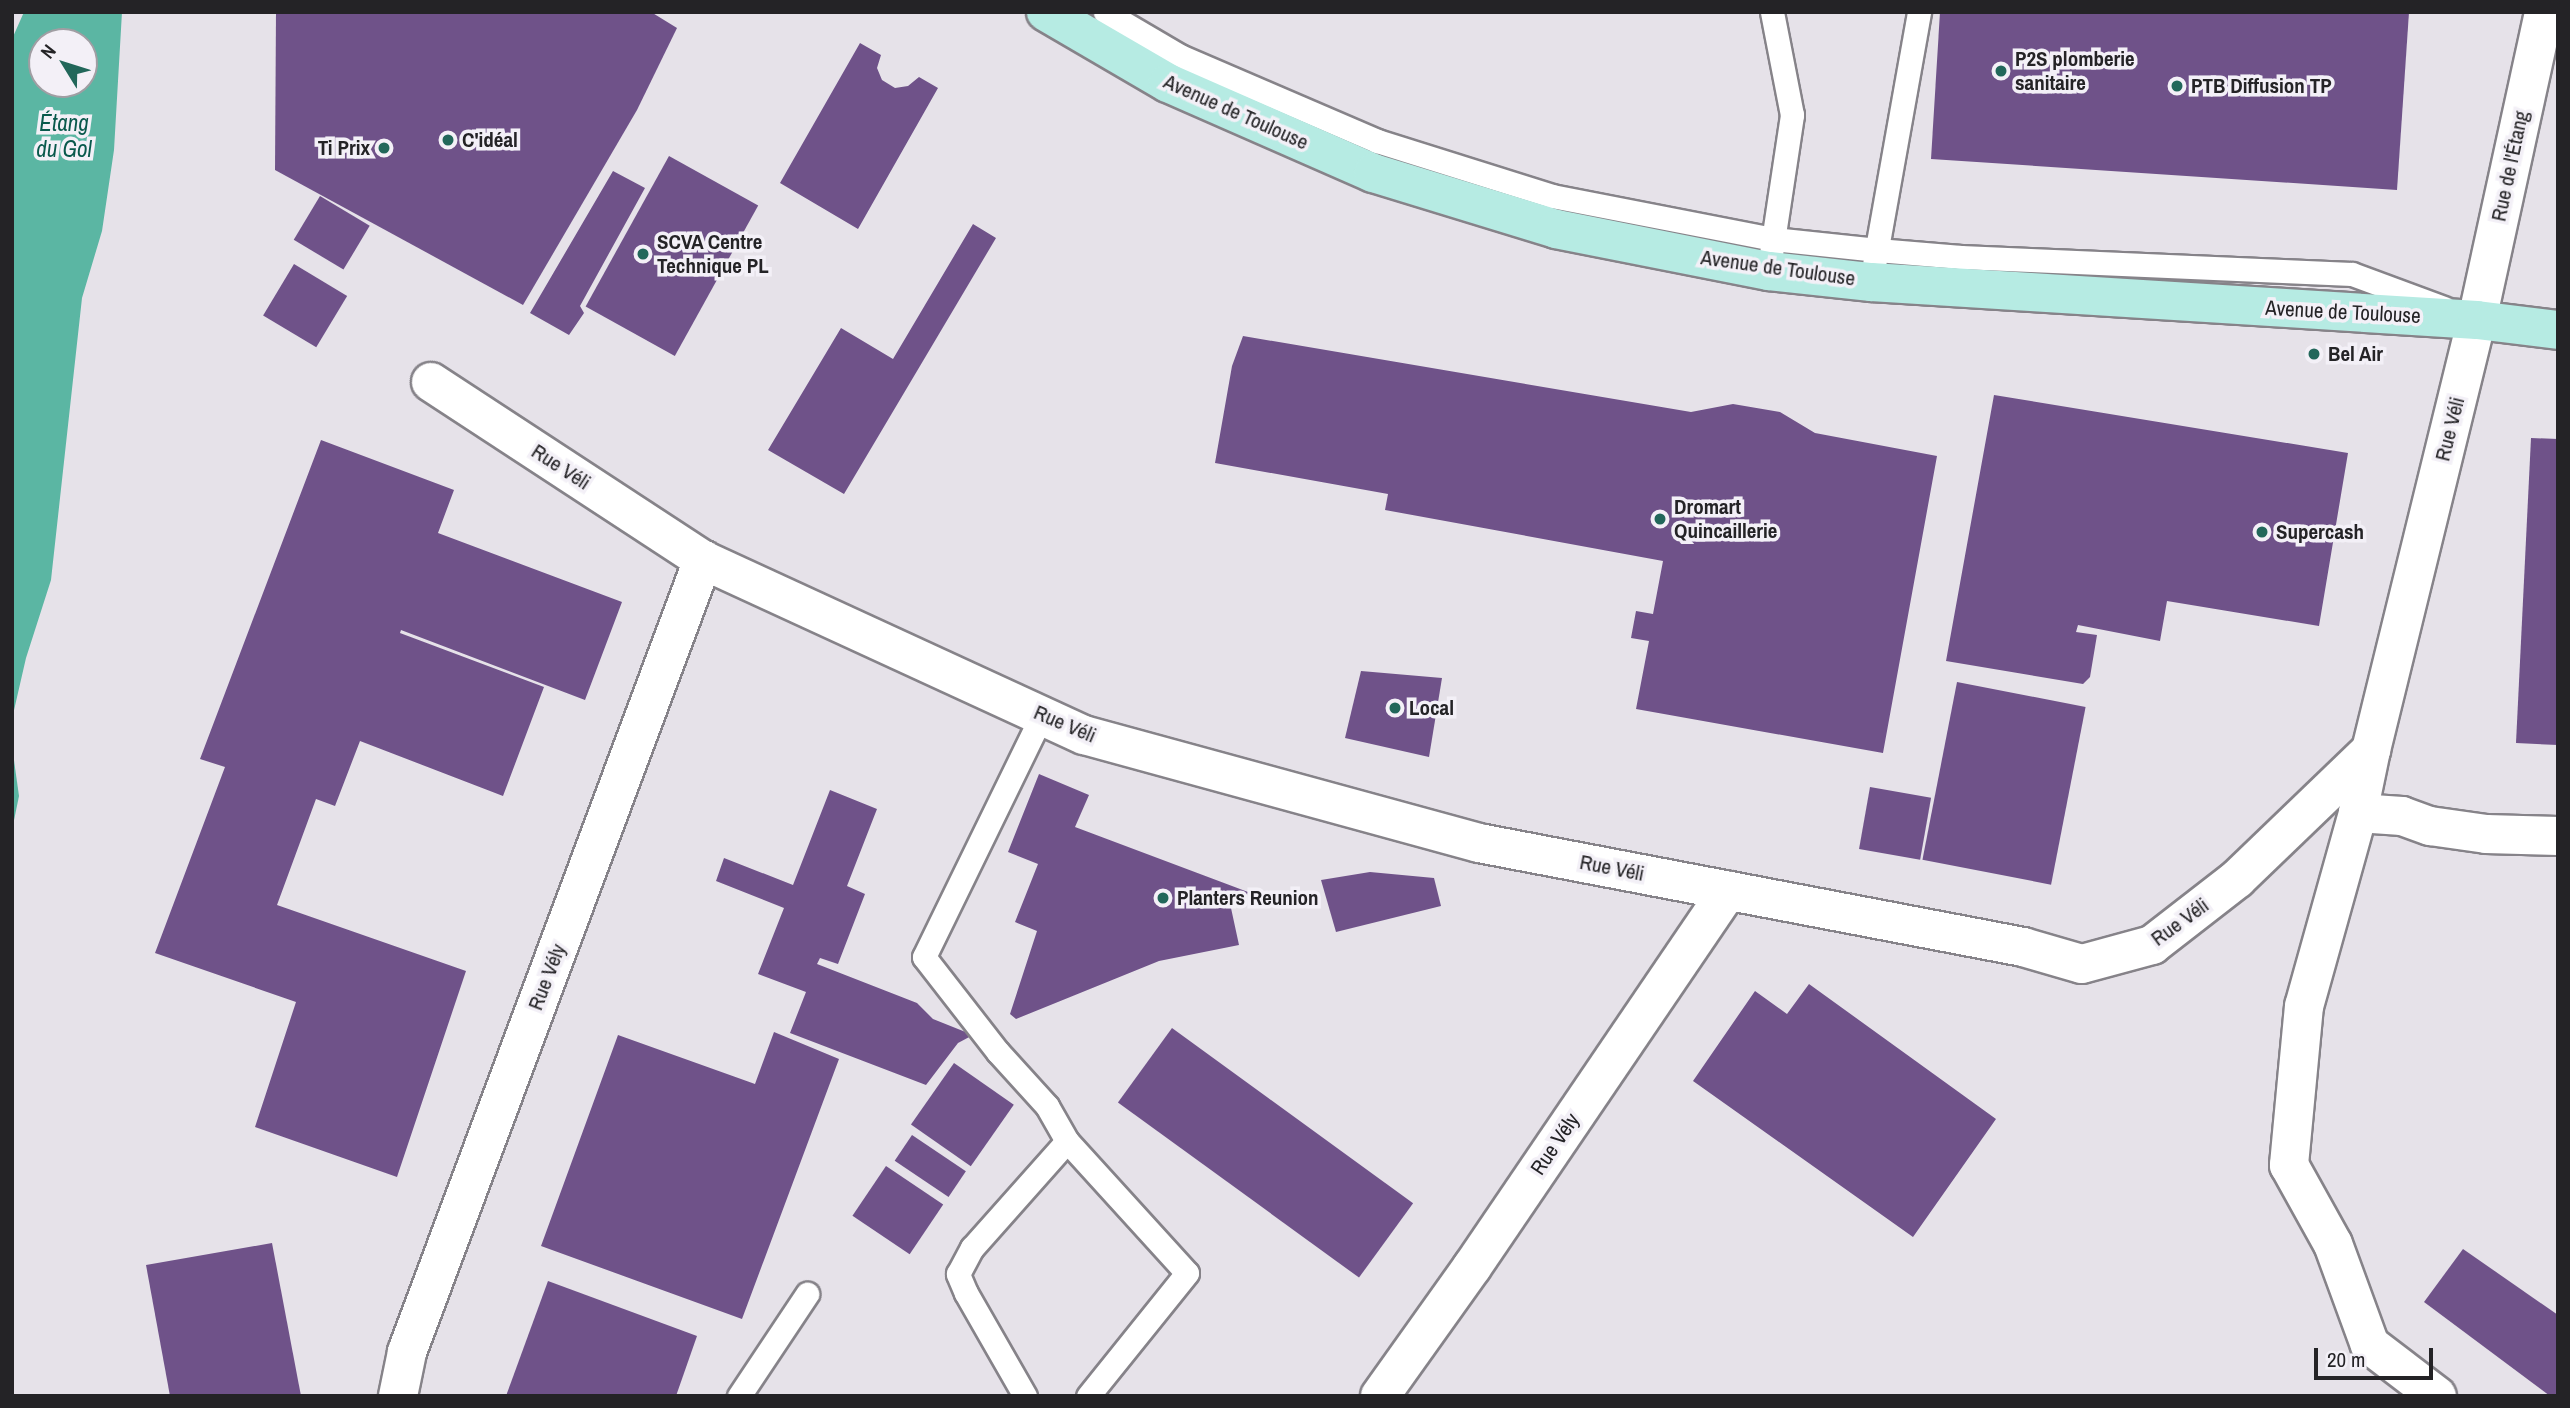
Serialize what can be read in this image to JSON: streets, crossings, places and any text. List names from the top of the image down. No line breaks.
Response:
{"streets":{"main road":["Avenue de Toulouse"],"street":["Rue de l'Étang","Rue Véli","Rue Vély"]},"crossings":[["Avenue de Toulouse","Rue de l'Étang"],["Avenue de Toulouse","Rue Véli"],["Rue de l'Étang","Rue Véli"],["Rue Véli","Rue Vély"]],"water":["Étang du Gol"],"places":["P2S plomberie sanitaire","PTB Diffusion TP","C'idéal","Ti Prix","SCVA Centre Technique PL","Bel Air","Dromart Quincaillerie","Supercash","Local","Planters Reunion"],"scale_bar":"20 m","north":"top left"}
